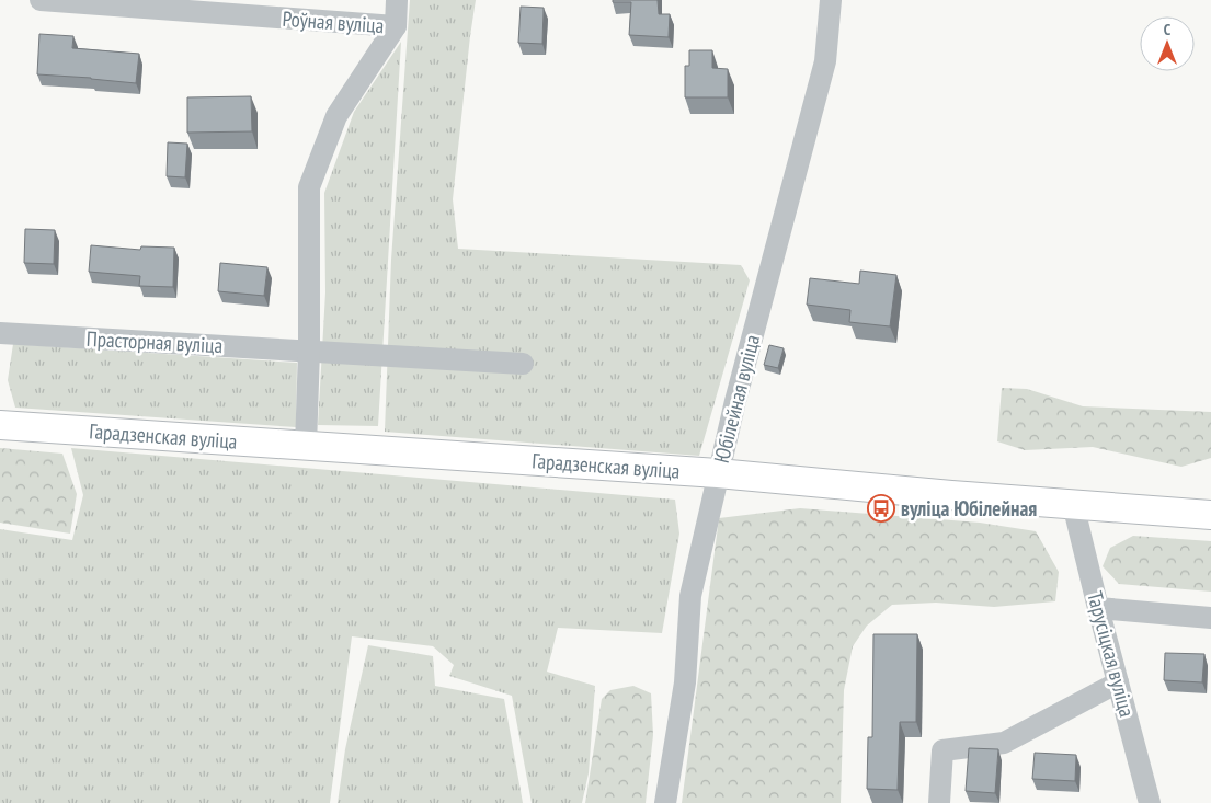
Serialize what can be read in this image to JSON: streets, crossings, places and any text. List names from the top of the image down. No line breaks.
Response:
{"streets":{"main road":["Гарадзенская вуліца"],"street":["Роўная вуліца","Прасторная вуліца","Юбілейная вуліца","Тарусіцкая вуліца"]},"crossings":[["Юбілейная вуліца","Гарадзенская вуліца"],["Гарадзенская вуліца","Тарусіцкая вуліца"]],"places":{"bus stop":["вуліца Юбілейная"]},"north":"top"}
